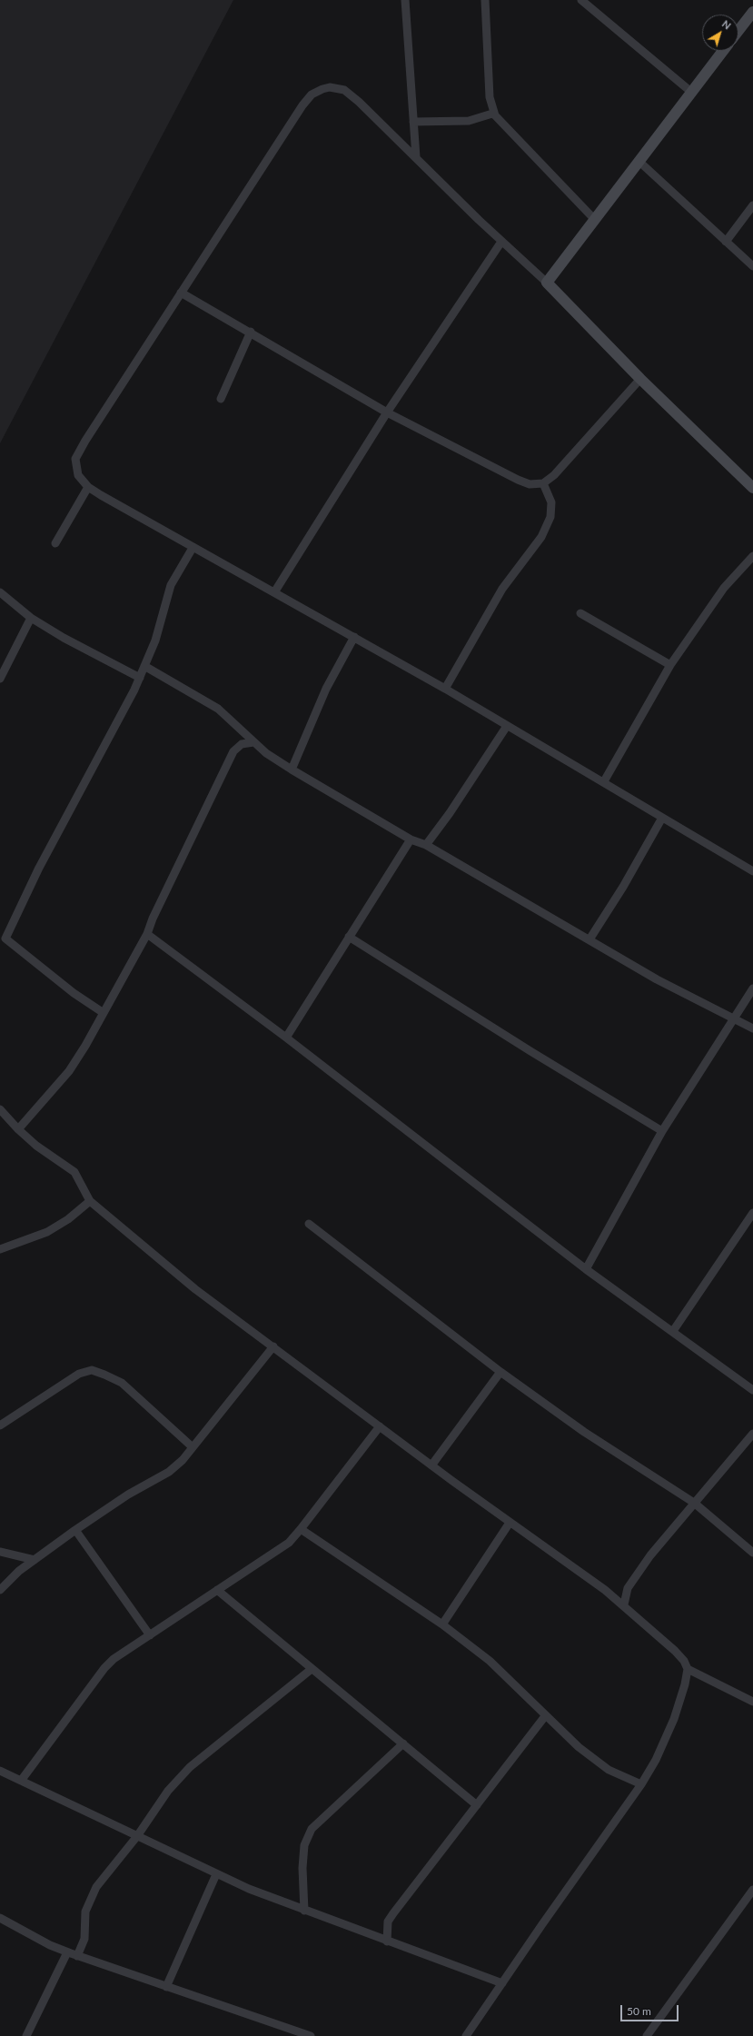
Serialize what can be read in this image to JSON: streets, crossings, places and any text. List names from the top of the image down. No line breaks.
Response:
{"scale_bar":"50 m","north":"top right"}
